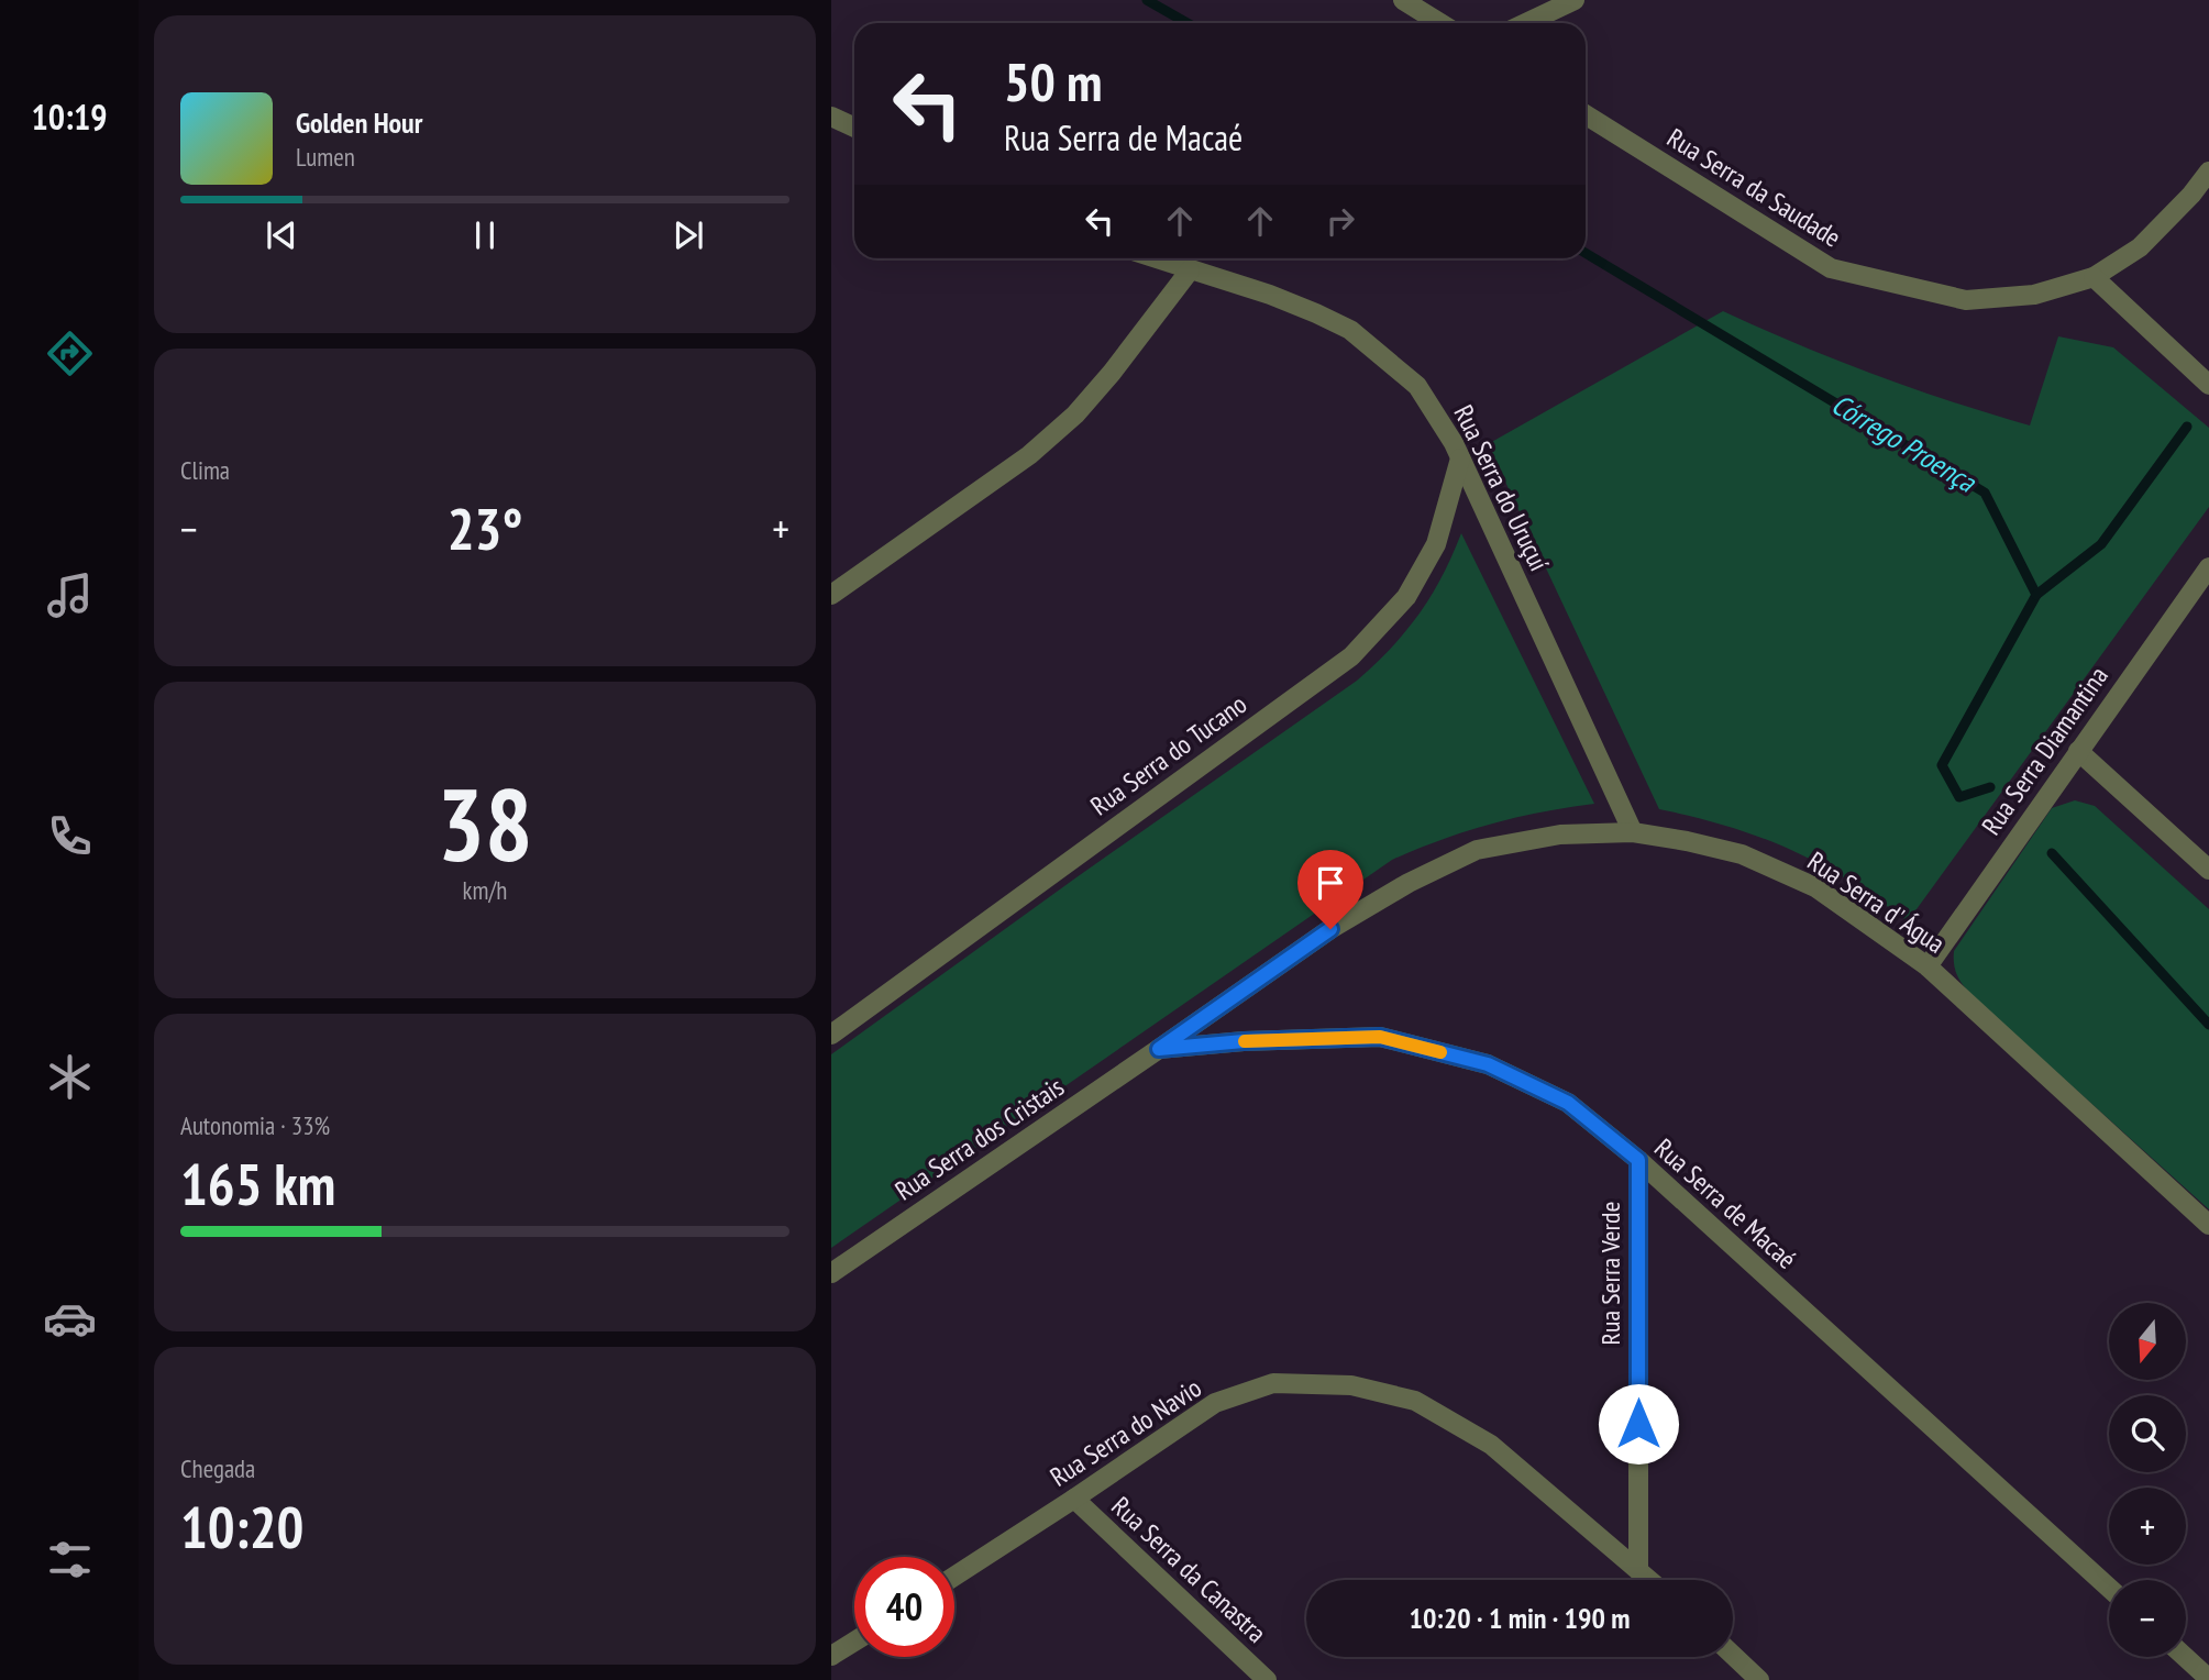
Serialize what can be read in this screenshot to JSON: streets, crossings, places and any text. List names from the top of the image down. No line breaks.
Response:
{"streets":{"street":["Rua Serra da Saudade","Rua Serra do Uruçuí","Rua Serra Diamantina","Rua Serra do Tucano","Rua Serra d' Água","Rua Serra dos Cristais","Rua Serra de Macaé","Rua Serra Verde","Rua Serra do Navio","Rua Serra da Canastra"]},"crossings":[["Rua Serra do Uruçuí","Rua Serra do Tucano"],["Rua Serra do Uruçuí","Rua Serra d' Água"],["Rua Serra Diamantina","Rua Serra d' Água"],["Rua Serra d' Água","Rua Serra dos Cristais"],["Rua Serra d' Água","Rua Serra de Macaé"],["Rua Serra dos Cristais","Rua Serra de Macaé"],["Rua Serra de Macaé","Rua Serra Verde"],["Rua Serra Verde","Rua Serra do Navio"],["Rua Serra do Navio","Rua Serra da Canastra"]],"water":["Córrego Proença"],"north":"bottom","page":{"tabs":"10:19","turn":["50 m","Rua Serra de Macaé"],"song":["Golden Hour","Lumen"],"tile":["Clima",["38","km/h"],["Autonomia · 33%","165 km"],["Chegada","10:20"]],"heat":["−","23°","+"],"map_buttons":["+","−"],"limit":"40","trip":"10:20 · 1 min · 190 m"}}
